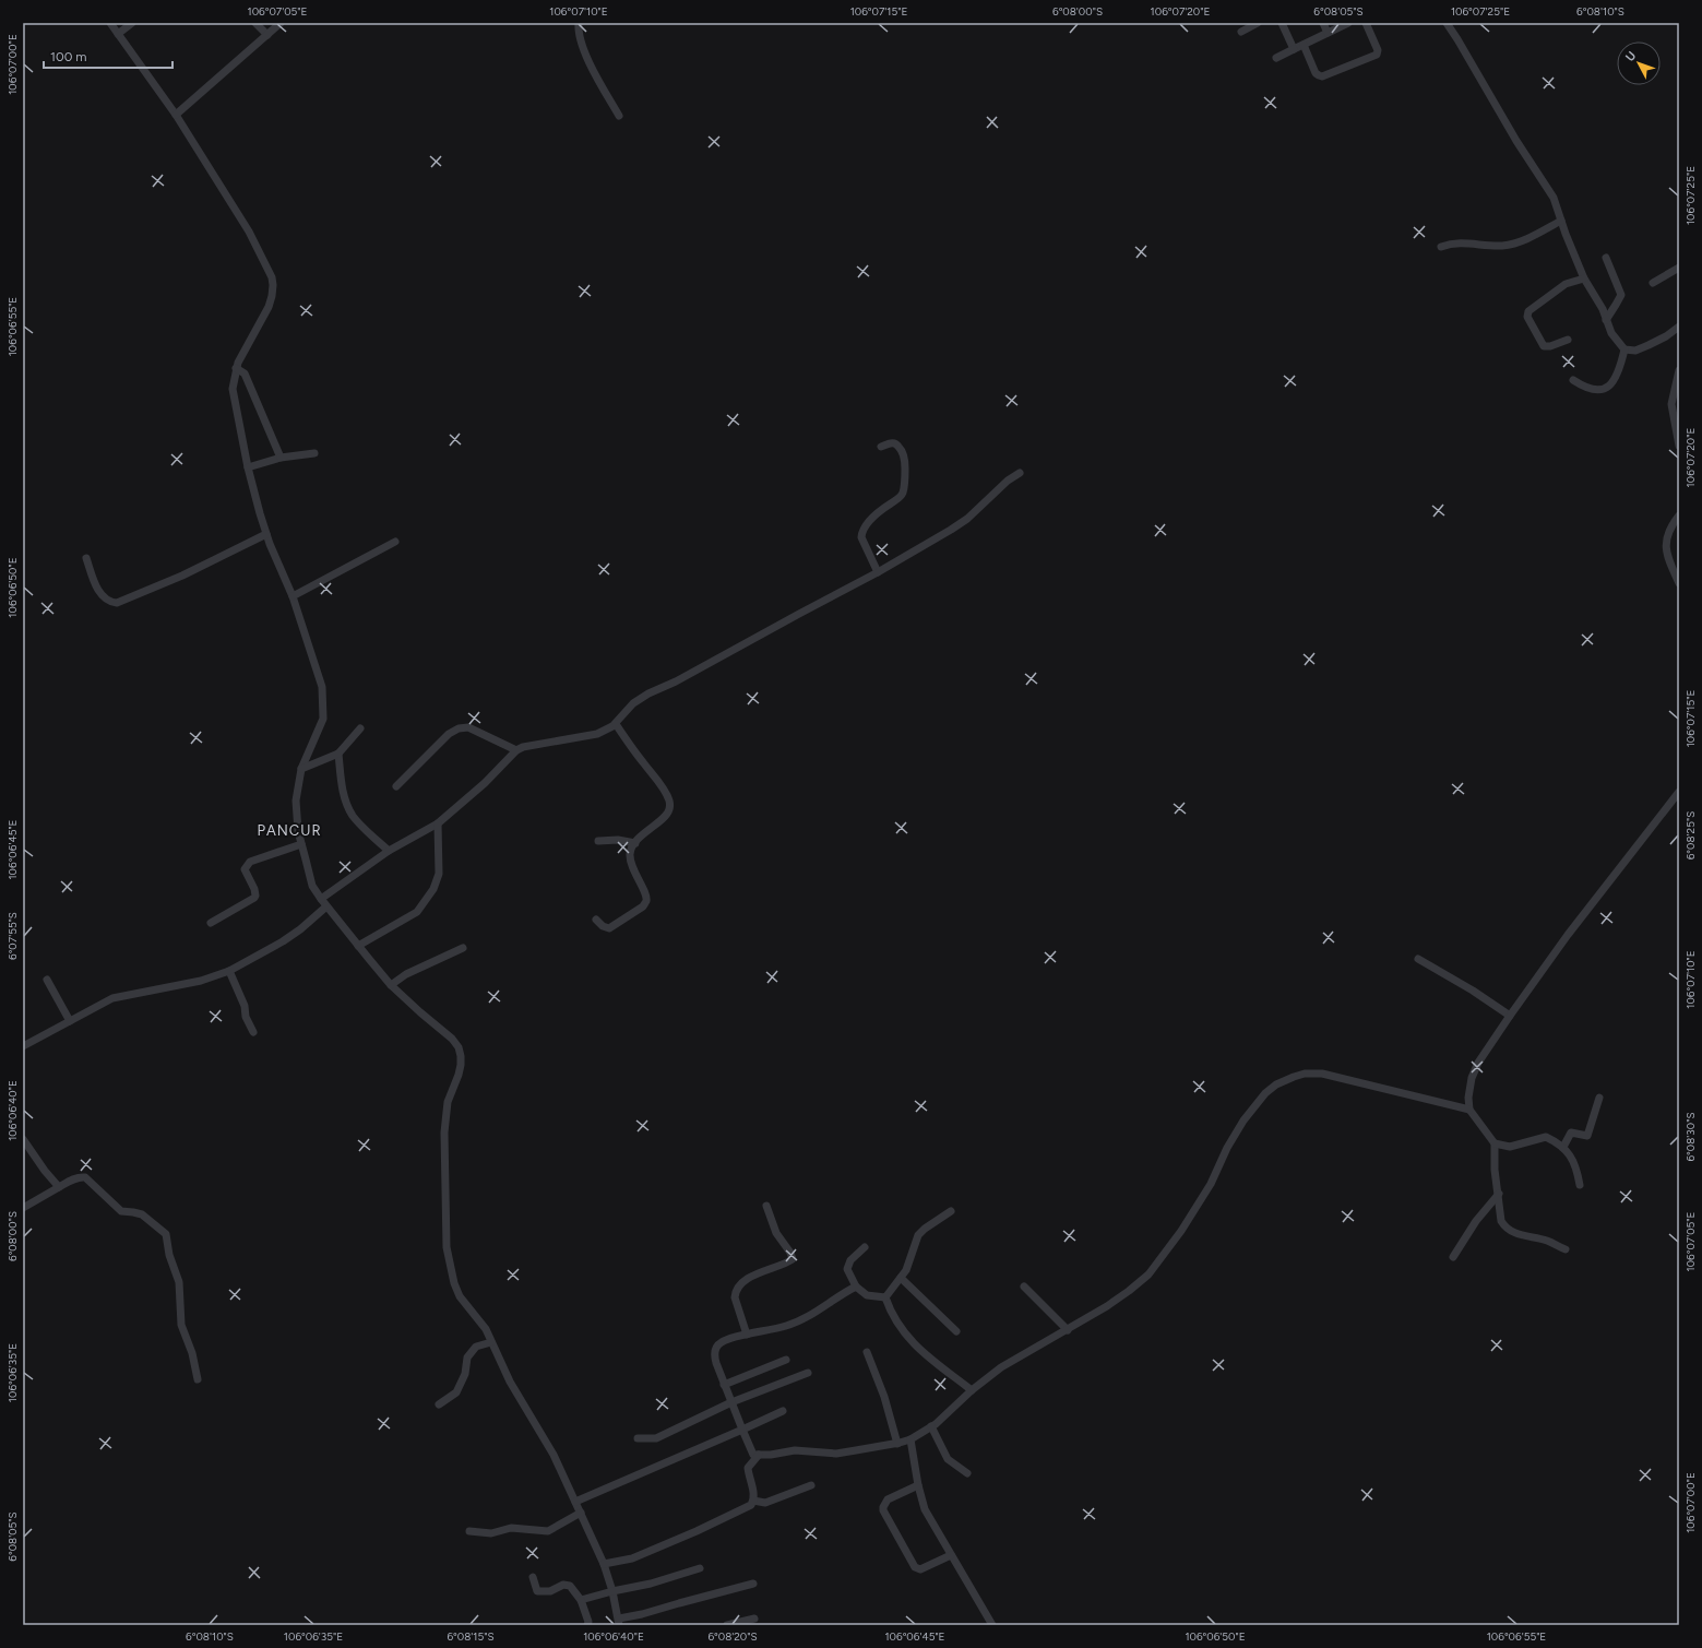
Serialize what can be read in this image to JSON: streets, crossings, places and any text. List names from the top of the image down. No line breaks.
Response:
{"districts":["PANCUR"],"scale_bar":"100 m","north":"top left","coordinates":["106°07'05\"E","106°07'10\"E","106°07'15\"E","6°08'00\"S","106°07'20\"E","6°08'05\"S","106°07'25\"E","6°08'10\"S","106°07'00\"E","106°06'55\"E","106°06'50\"E","6°08'25\"S","106°06'45\"E","6°07'55\"S","106°06'40\"E","6°08'30\"S","106°06'35\"E","6°08'15\"S","6°08'20\"S"]}
